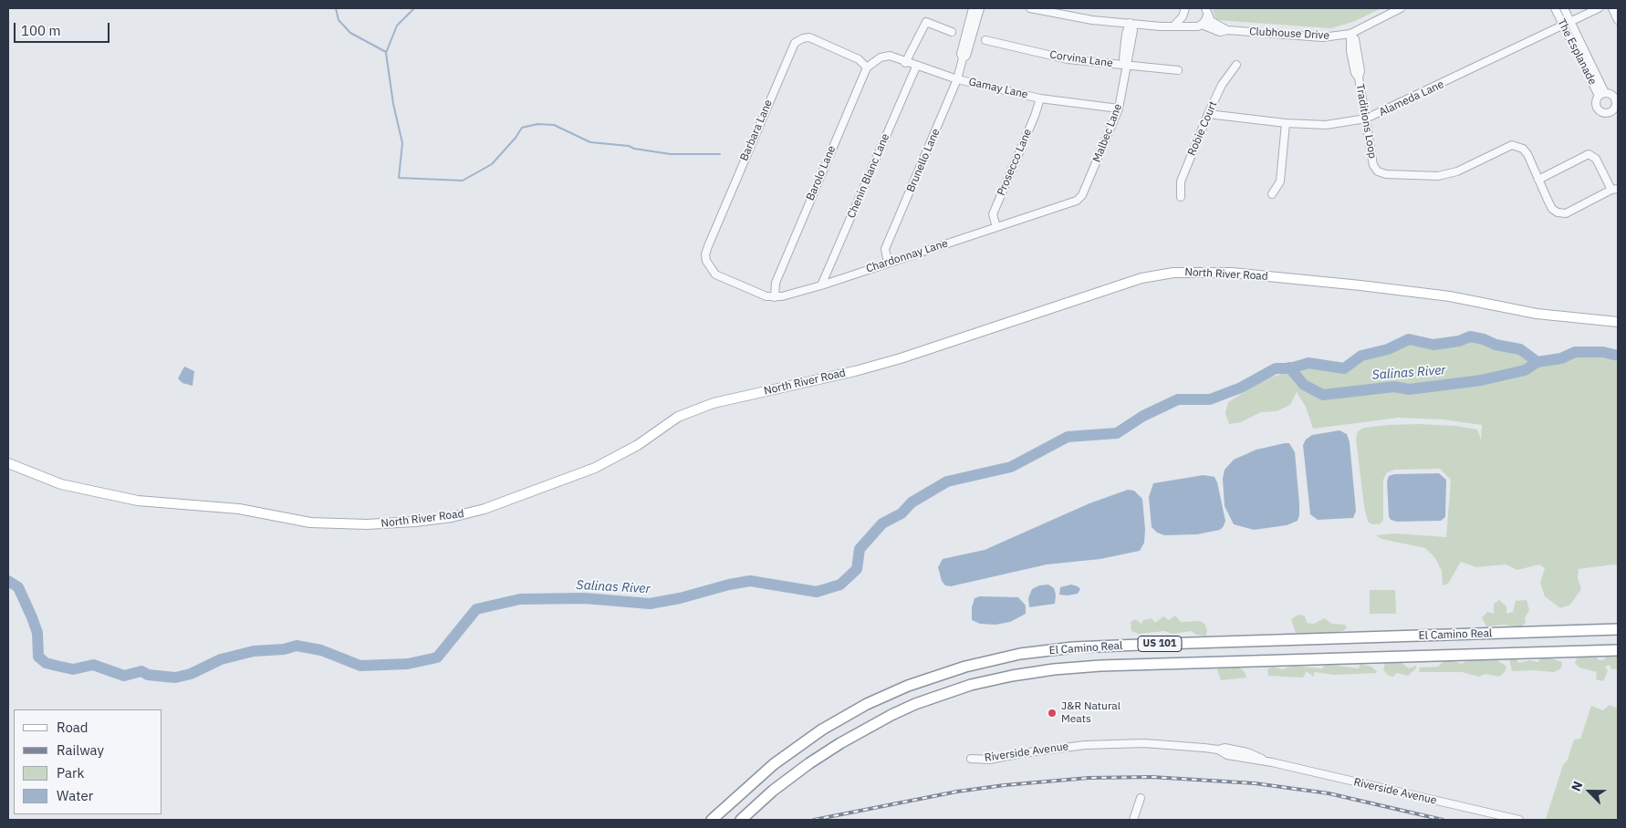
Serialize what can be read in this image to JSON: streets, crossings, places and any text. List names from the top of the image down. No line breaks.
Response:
{"streets":{"highway":["El Camino Real","US 101"],"main road":["North River Road"],"street":["Clubhouse Drive","The Esplanade","Corvina Lane","Gamay Lane","Alameda Lane","Traditions Loop","Robie Court","Barbara Lane","Malbec Lane","Brunello Lane","Prosecco Lane","Barolo Lane","Chenin Blanc Lane","Chardonnay Lane","Riverside Avenue"]},"crossings":[["Clubhouse Drive","Traditions Loop"],["Clubhouse Drive","Malbec Lane"],["The Esplanade","Alameda Lane"],["Corvina Lane","Malbec Lane"],["Gamay Lane","Barbara Lane"],["Gamay Lane","Malbec Lane"],["Gamay Lane","Brunello Lane"],["Gamay Lane","Prosecco Lane"],["Gamay Lane","Barolo Lane"],["Gamay Lane","Chenin Blanc Lane"],["Alameda Lane","Traditions Loop"],["Alameda Lane","Robie Court"],["Barbara Lane","Barolo Lane"],["Barbara Lane","Chardonnay Lane"],["Malbec Lane","Chardonnay Lane"],["Brunello Lane","Chardonnay Lane"],["Prosecco Lane","Chardonnay Lane"],["Barolo Lane","Chardonnay Lane"],["Chenin Blanc Lane","Chardonnay Lane"]],"water":["Salinas River"],"places":["J&R Natural Meats"],"legend":["Road","Railway","Park","Water"],"scale_bar":"100 m","north":"top left"}
